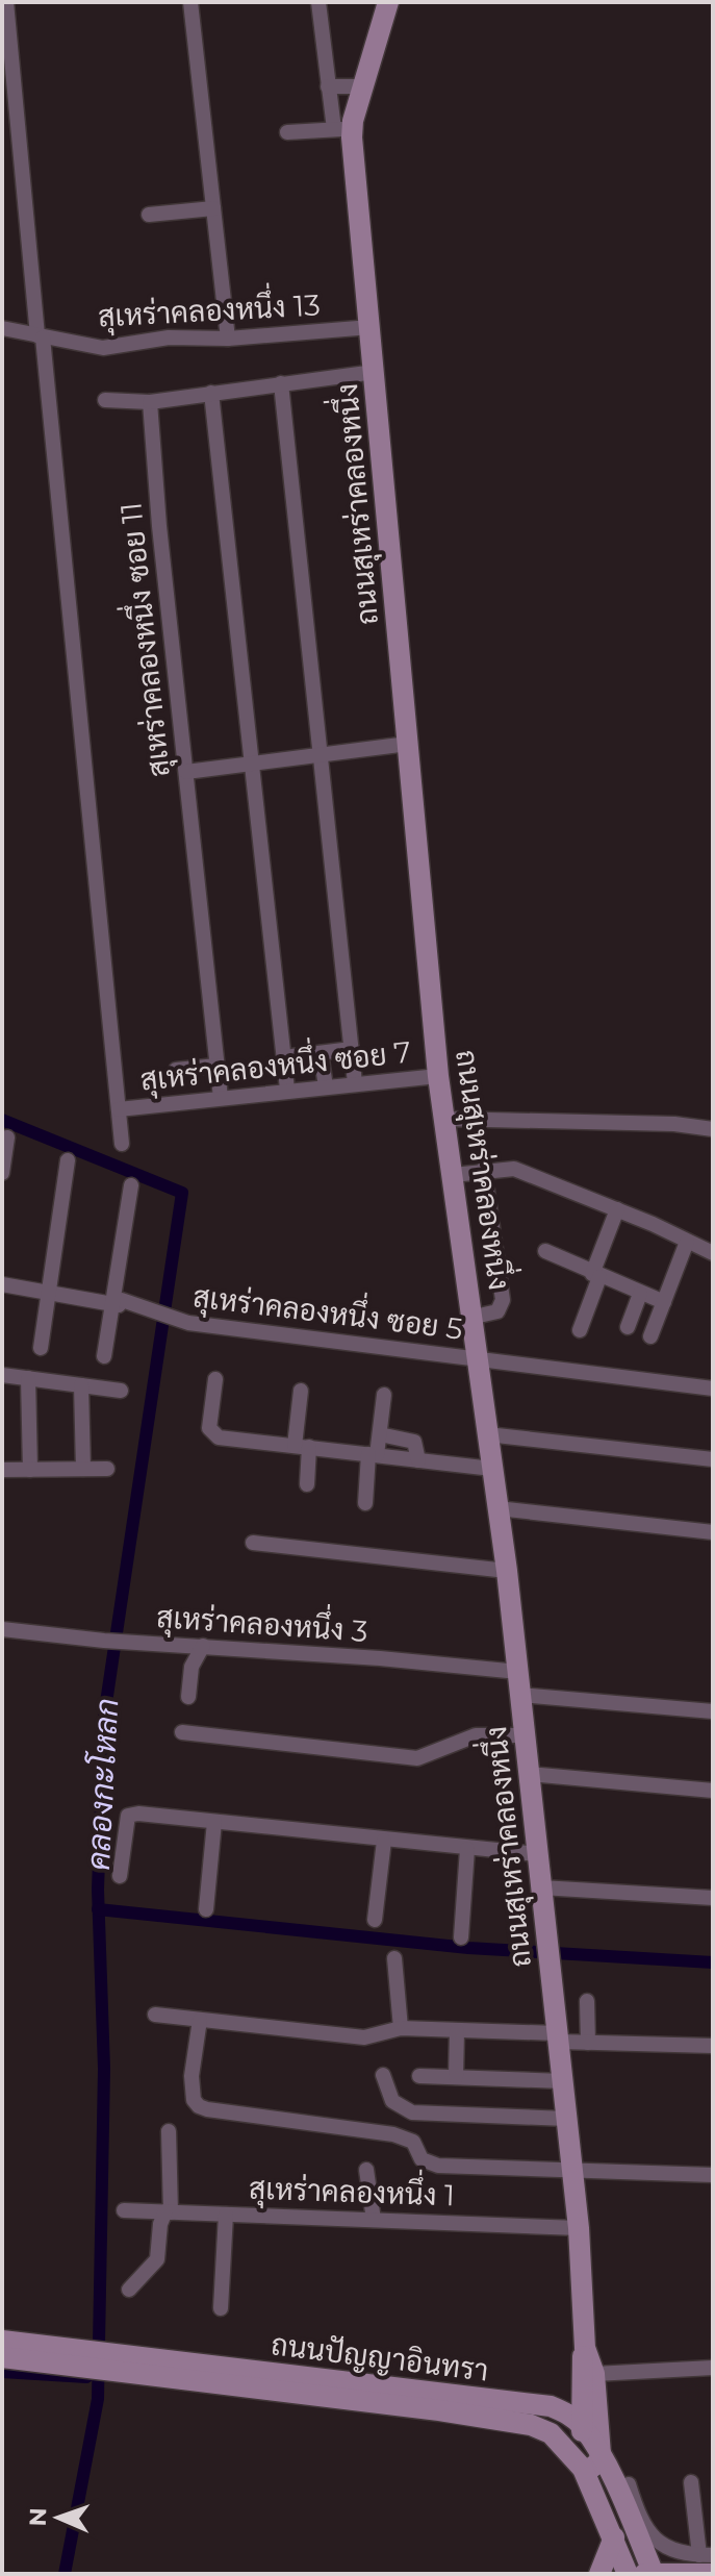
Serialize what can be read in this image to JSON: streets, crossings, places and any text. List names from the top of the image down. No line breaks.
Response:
{"streets":{"main road":["ถนนสุเหร่าคลองหนึ่ง","ถนนปัญญาอินทรา"],"street":["สุเหร่าคลองหนึ่ง 13","สุเหร่าคลองหนึ่ง ซอย 11","สุเหร่าคลองหนึ่ง ซอย 7","สุเหร่าคลองหนึ่ง ซอย 5","สุเหร่าคลองหนึ่ง 3","สุเหร่าคลองหนึ่ง 1"]},"crossings":[["สุเหร่าคลองหนึ่ง 13","ถนนสุเหร่าคลองหนึ่ง"],["ถนนสุเหร่าคลองหนึ่ง","สุเหร่าคลองหนึ่ง ซอย 7"],["ถนนสุเหร่าคลองหนึ่ง","สุเหร่าคลองหนึ่ง ซอย 5"],["ถนนสุเหร่าคลองหนึ่ง","สุเหร่าคลองหนึ่ง 3"],["ถนนสุเหร่าคลองหนึ่ง","สุเหร่าคลองหนึ่ง 1"],["ถนนสุเหร่าคลองหนึ่ง","ถนนปัญญาอินทรา"],["สุเหร่าคลองหนึ่ง ซอย 11","สุเหร่าคลองหนึ่ง ซอย 7"]],"water":["คลองกะโหลก"],"north":"left"}
